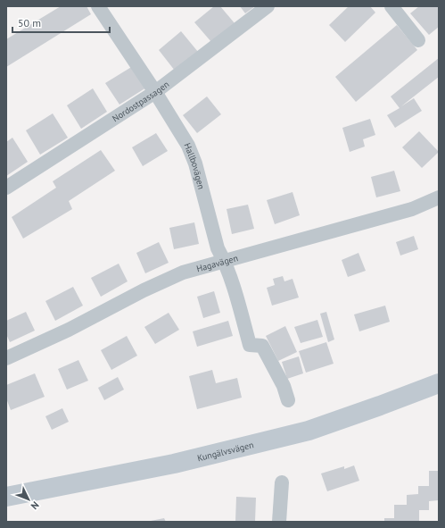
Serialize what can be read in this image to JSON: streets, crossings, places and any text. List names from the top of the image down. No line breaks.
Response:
{"streets":{"main road":["Kungälvsvägen"],"street":["Nordostpassagen","Hallbovägen","Hagavägen"]},"crossings":[["Nordostpassagen","Hallbovägen"],["Hallbovägen","Hagavägen"]],"scale_bar":"50 m","north":"bottom right"}
